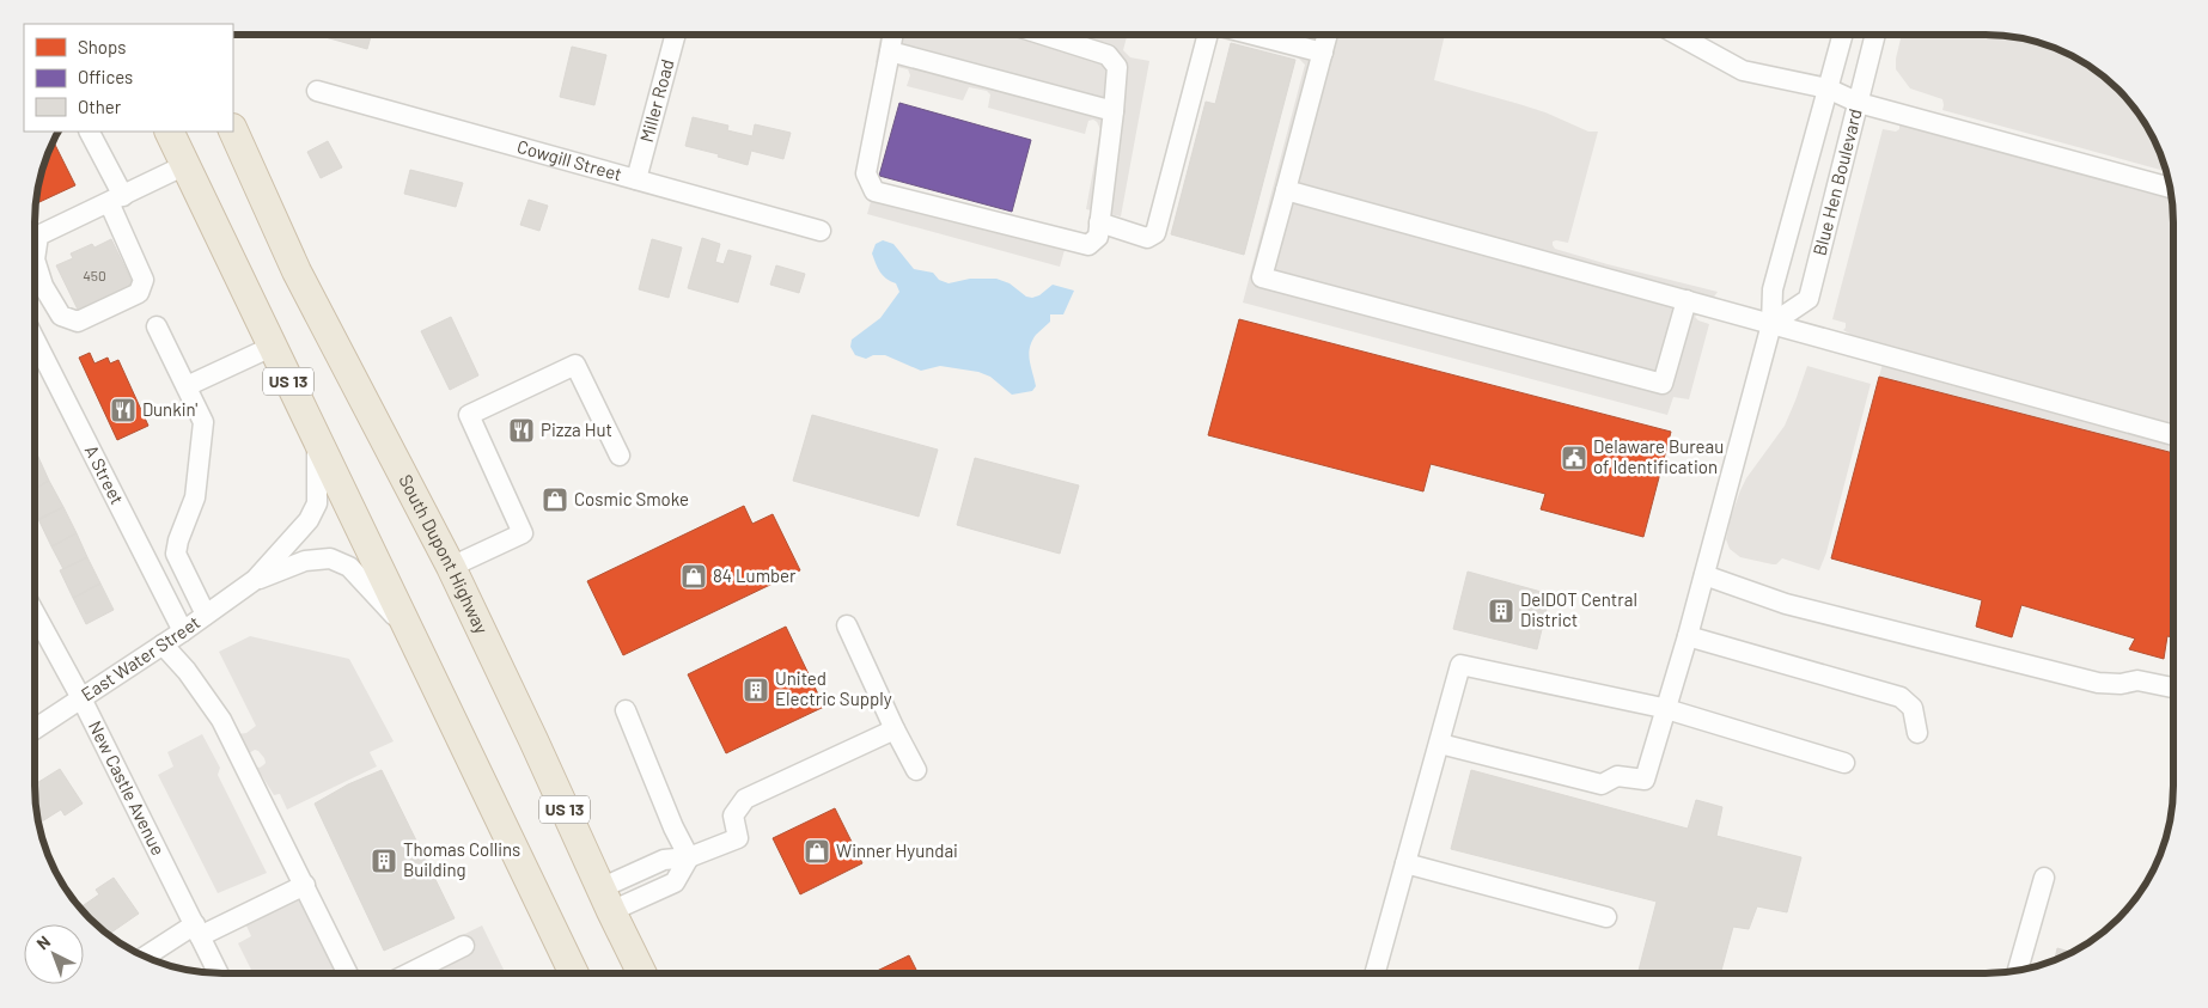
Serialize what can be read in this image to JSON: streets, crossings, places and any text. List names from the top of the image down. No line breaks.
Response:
{"streets":{"highway":["US 13","South Dupont Highway"],"street":["Miller Road","Cowgill Street","Blue Hen Boulevard","A Street","East Water Street","New Castle Avenue"]},"crossings":[["Miller Road","Cowgill Street"],["US 13","East Water Street"],["A Street","East Water Street"],["East Water Street","New Castle Avenue"]],"places":{"restaurant":["Dunkin'","Pizza Hut"],"public building":["Delaware Bureau of Identification"],"shop":["Cosmic Smoke","84 Lumber","Winner Hyundai"],"building":["DelDOT Central District","United Electric Supply","Thomas Collins Building"]},"house_numbers":["450"],"legend":["Shops","Offices","Other"],"north":"top left"}
